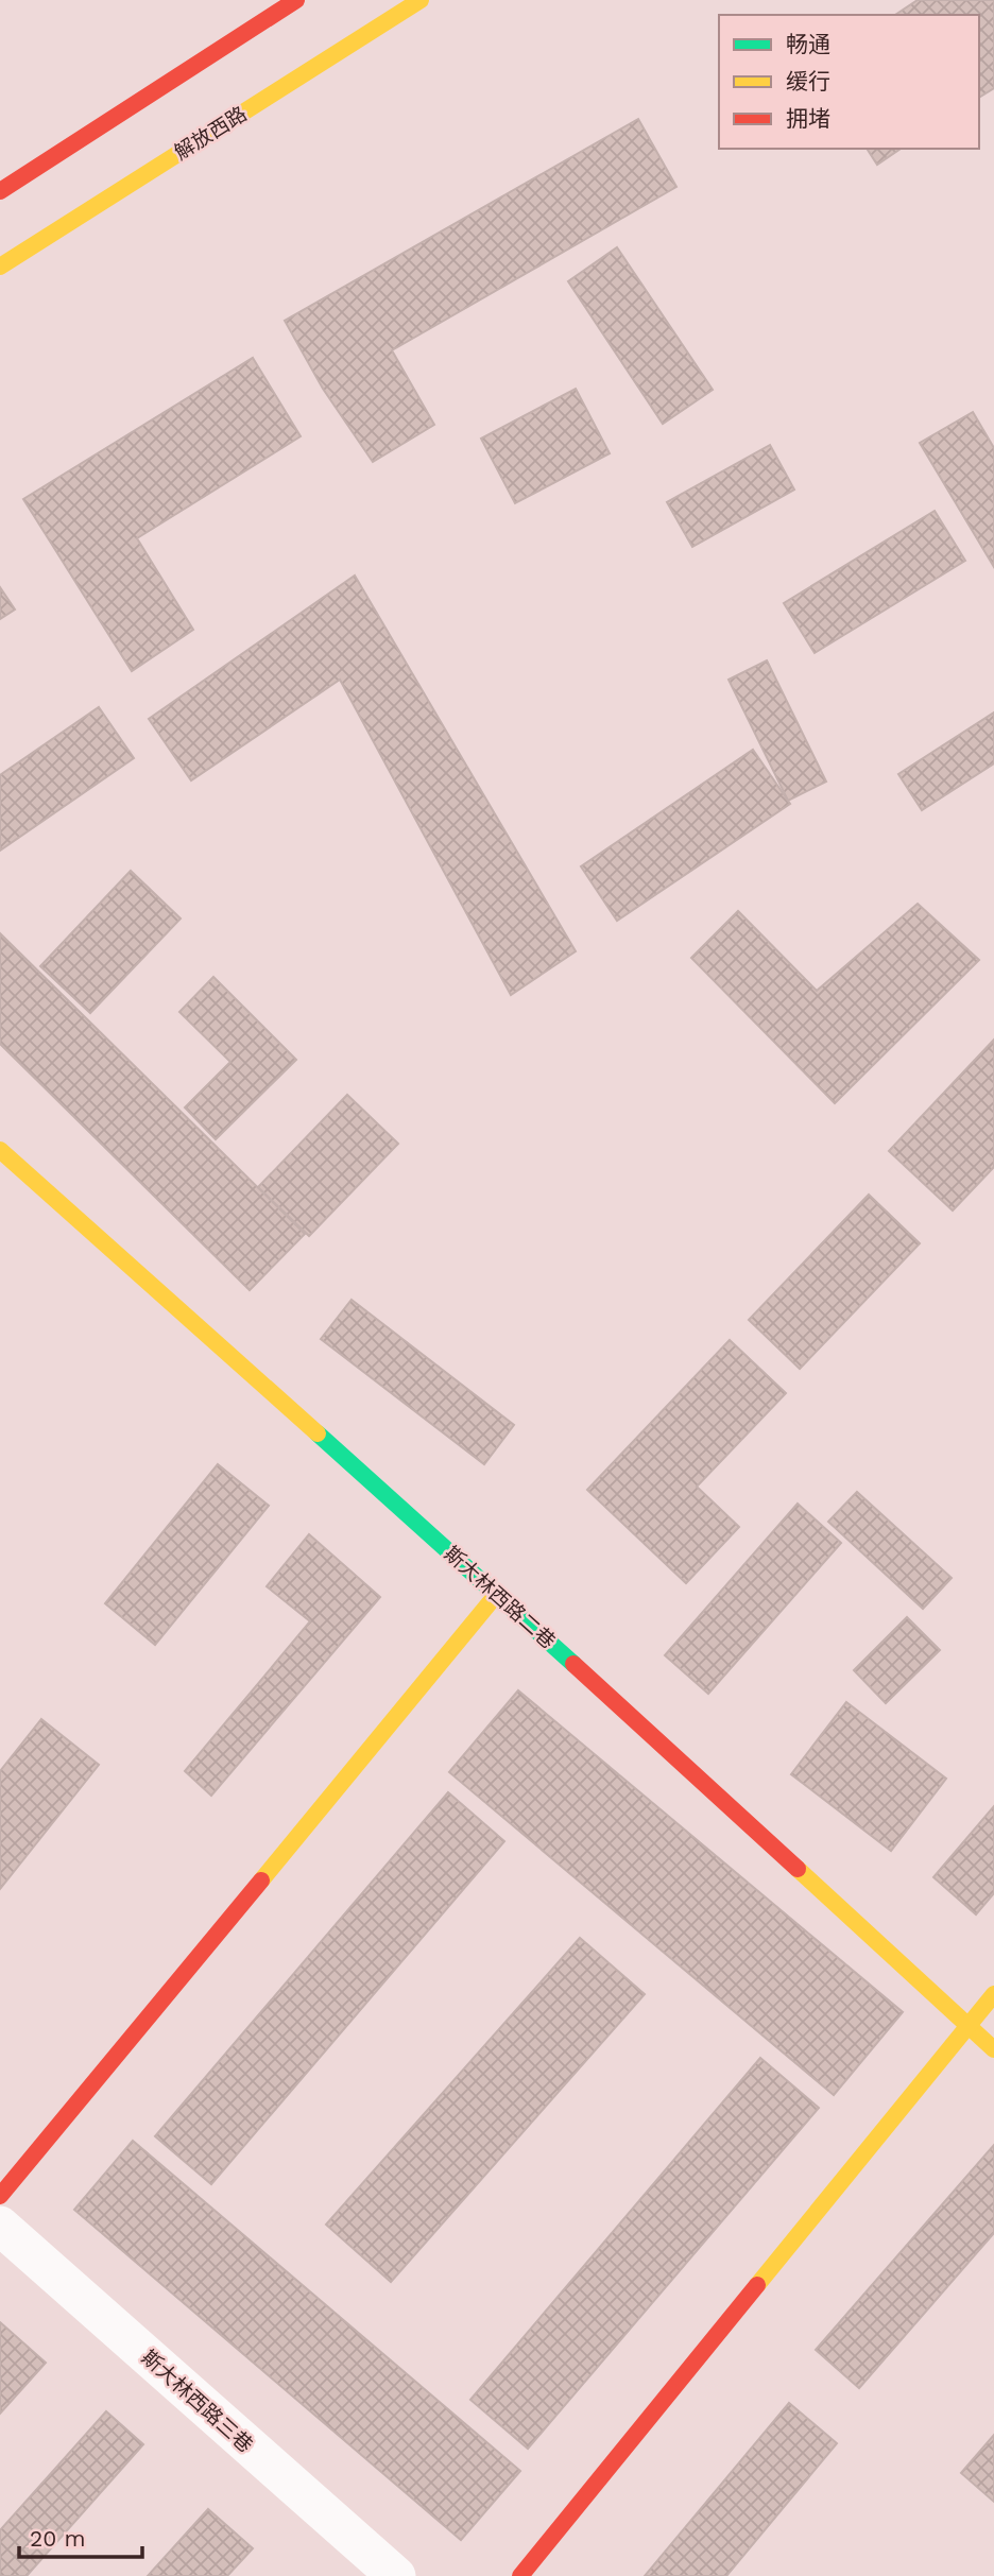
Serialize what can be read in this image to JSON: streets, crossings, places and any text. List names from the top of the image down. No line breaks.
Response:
{"streets":{"street":["解放西路","斯大林西路二巷","斯大林西路三巷"]},"legend":["畅通","缓行","拥堵"],"scale_bar":"20 m"}
